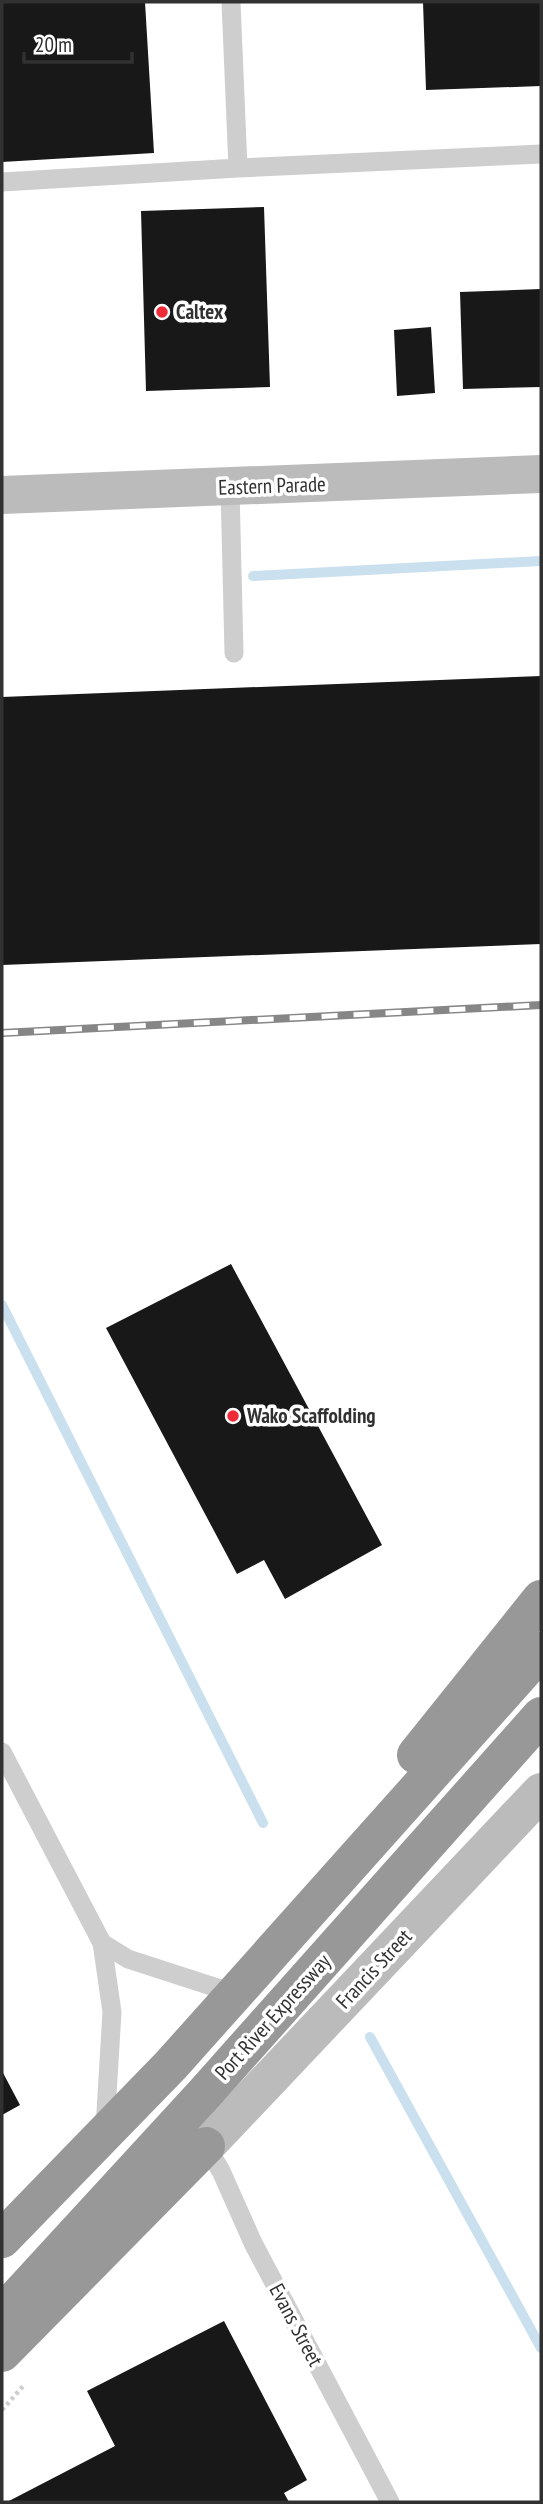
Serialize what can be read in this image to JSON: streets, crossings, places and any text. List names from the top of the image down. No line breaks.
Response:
{"streets":{"highway":["Port River Expressway"],"main road":["Eastern Parade","Francis Street"],"lane":["Evans Street"]},"crossings":[["Francis Street","Evans Street"]],"places":["Caltex","Wako Scaffolding"],"scale_bar":"20 m"}
